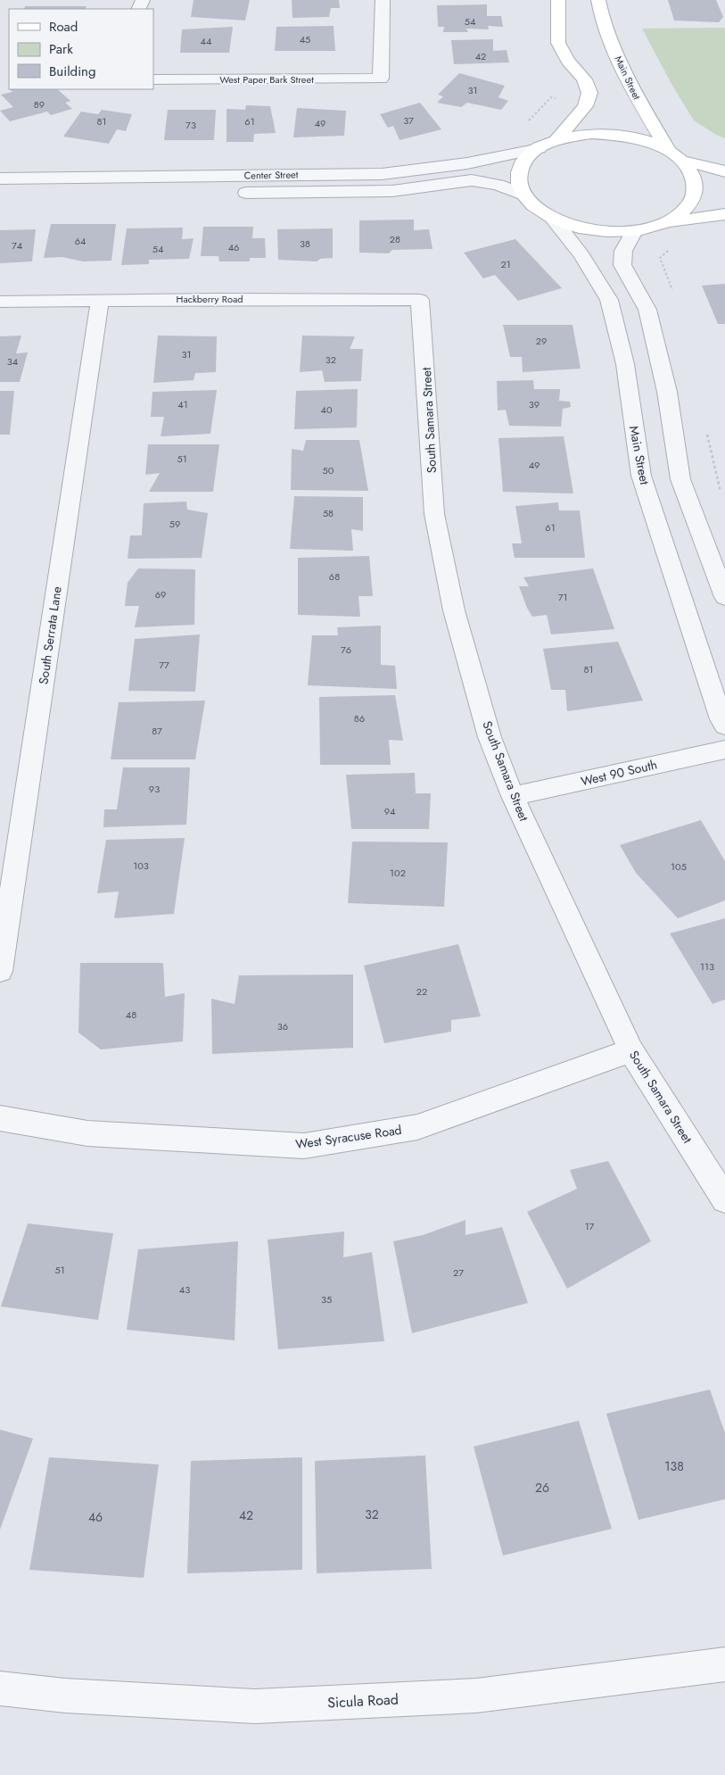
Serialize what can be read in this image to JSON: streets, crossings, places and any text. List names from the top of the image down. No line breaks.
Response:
{"streets":{"main road":["Main Street"],"street":["West Paper Bark Street","Center Street","Hackberry Road","South Samara Street","South Serrata Lane","West 90 South","West Syracuse Road","Sicula Road"]},"crossings":[["Main Street","Center Street"],["Hackberry Road","South Samara Street"],["Hackberry Road","South Serrata Lane"],["South Samara Street","West 90 South"],["South Samara Street","West Syracuse Road"]],"house_numbers":["54","45","44","42","31","89","37","81","61","49","73","28","64","38","74","46","54","21","29","31","32","34","41","39","40","51","49","50","58","59","61","68","69","71","76","77","81","86","87","93","94","103","105","102","113","22","48","36","17","51","27","43","35","138","26","32","42","46"],"legend":["Road","Park","Building"]}
